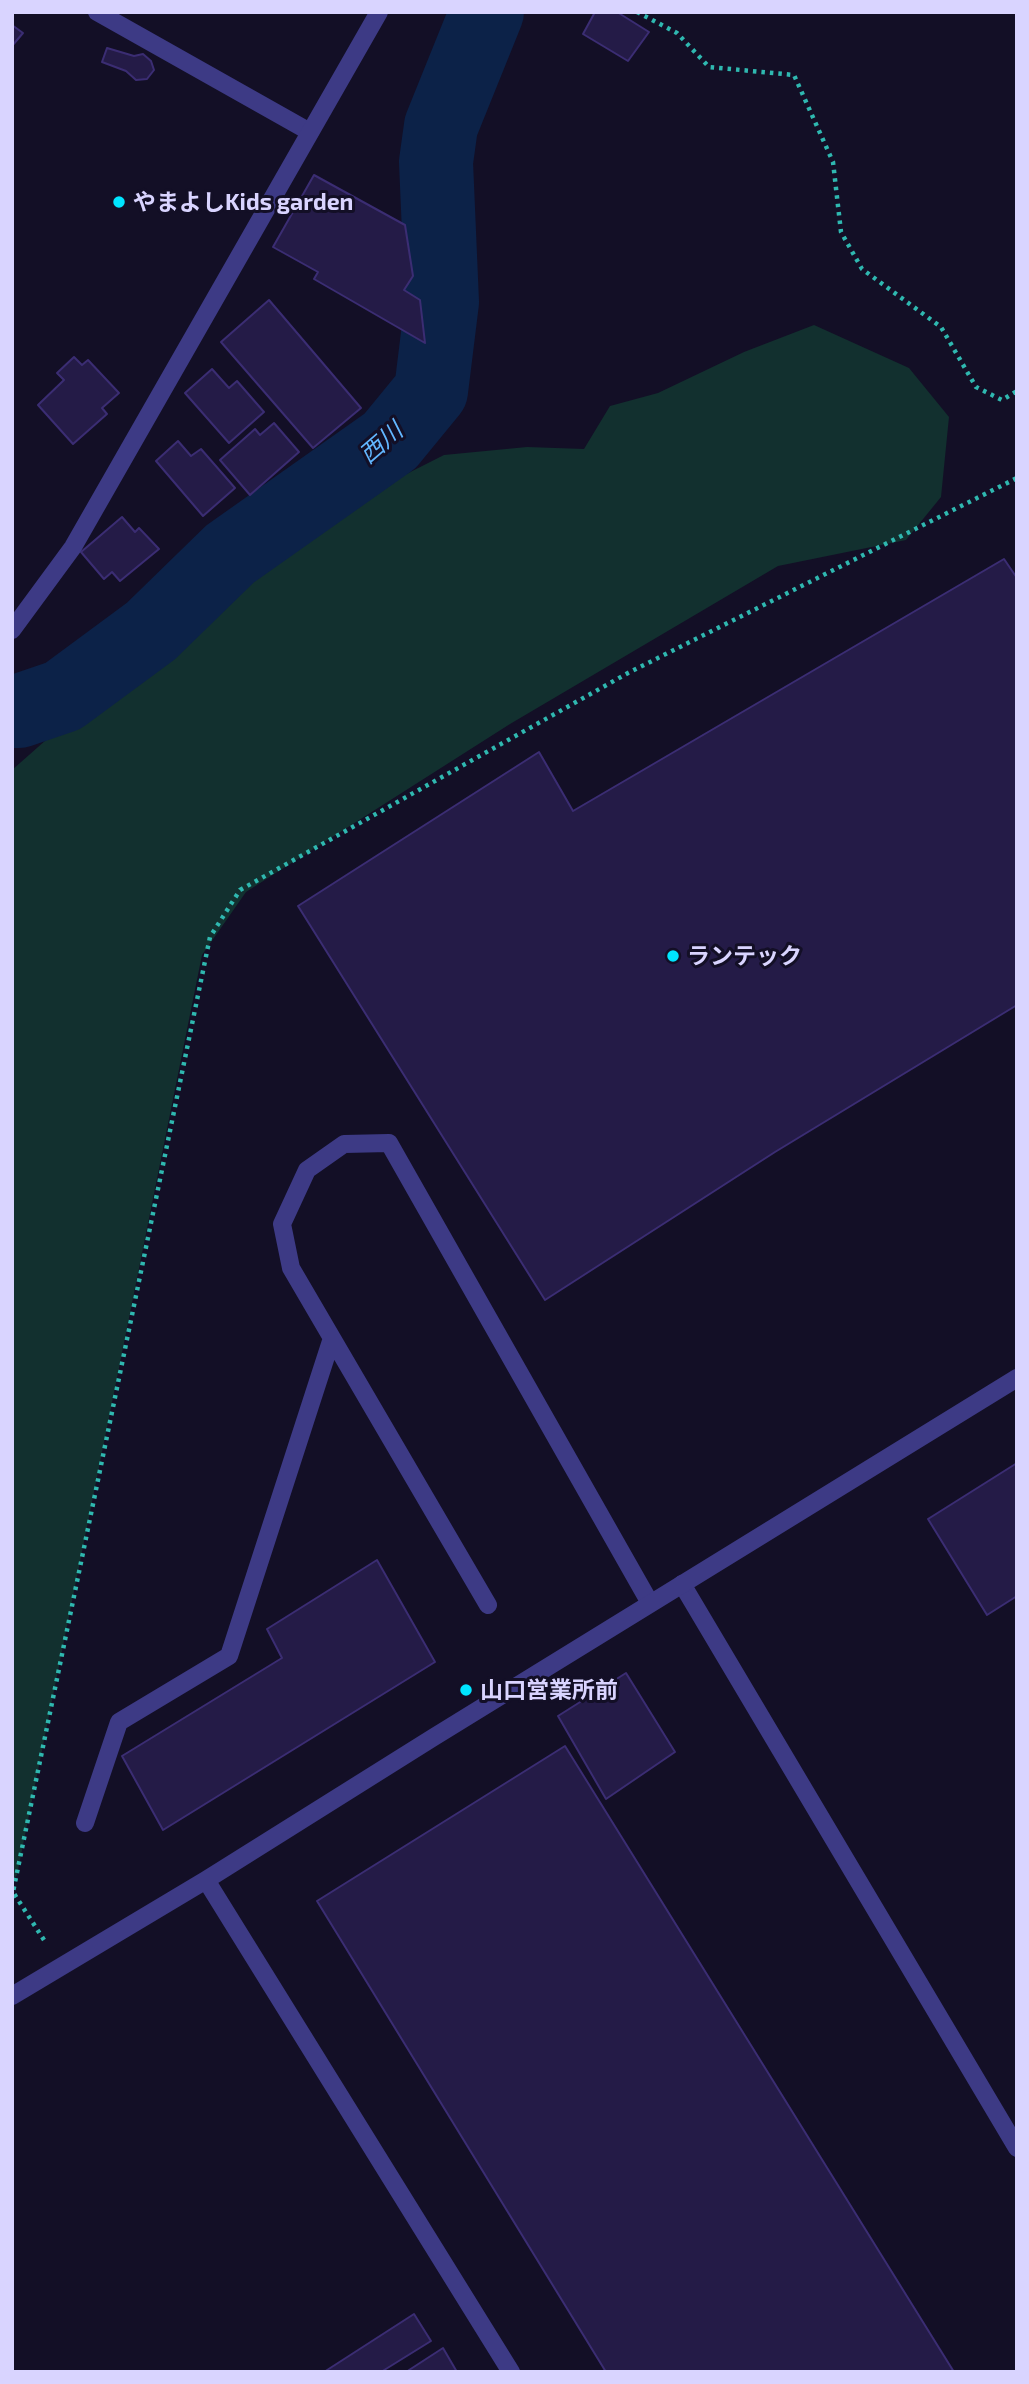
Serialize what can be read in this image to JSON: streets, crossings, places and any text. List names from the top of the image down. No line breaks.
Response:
{"water":["西川"],"places":["やまよしKids garden","ランテック","山口営業所前"]}
